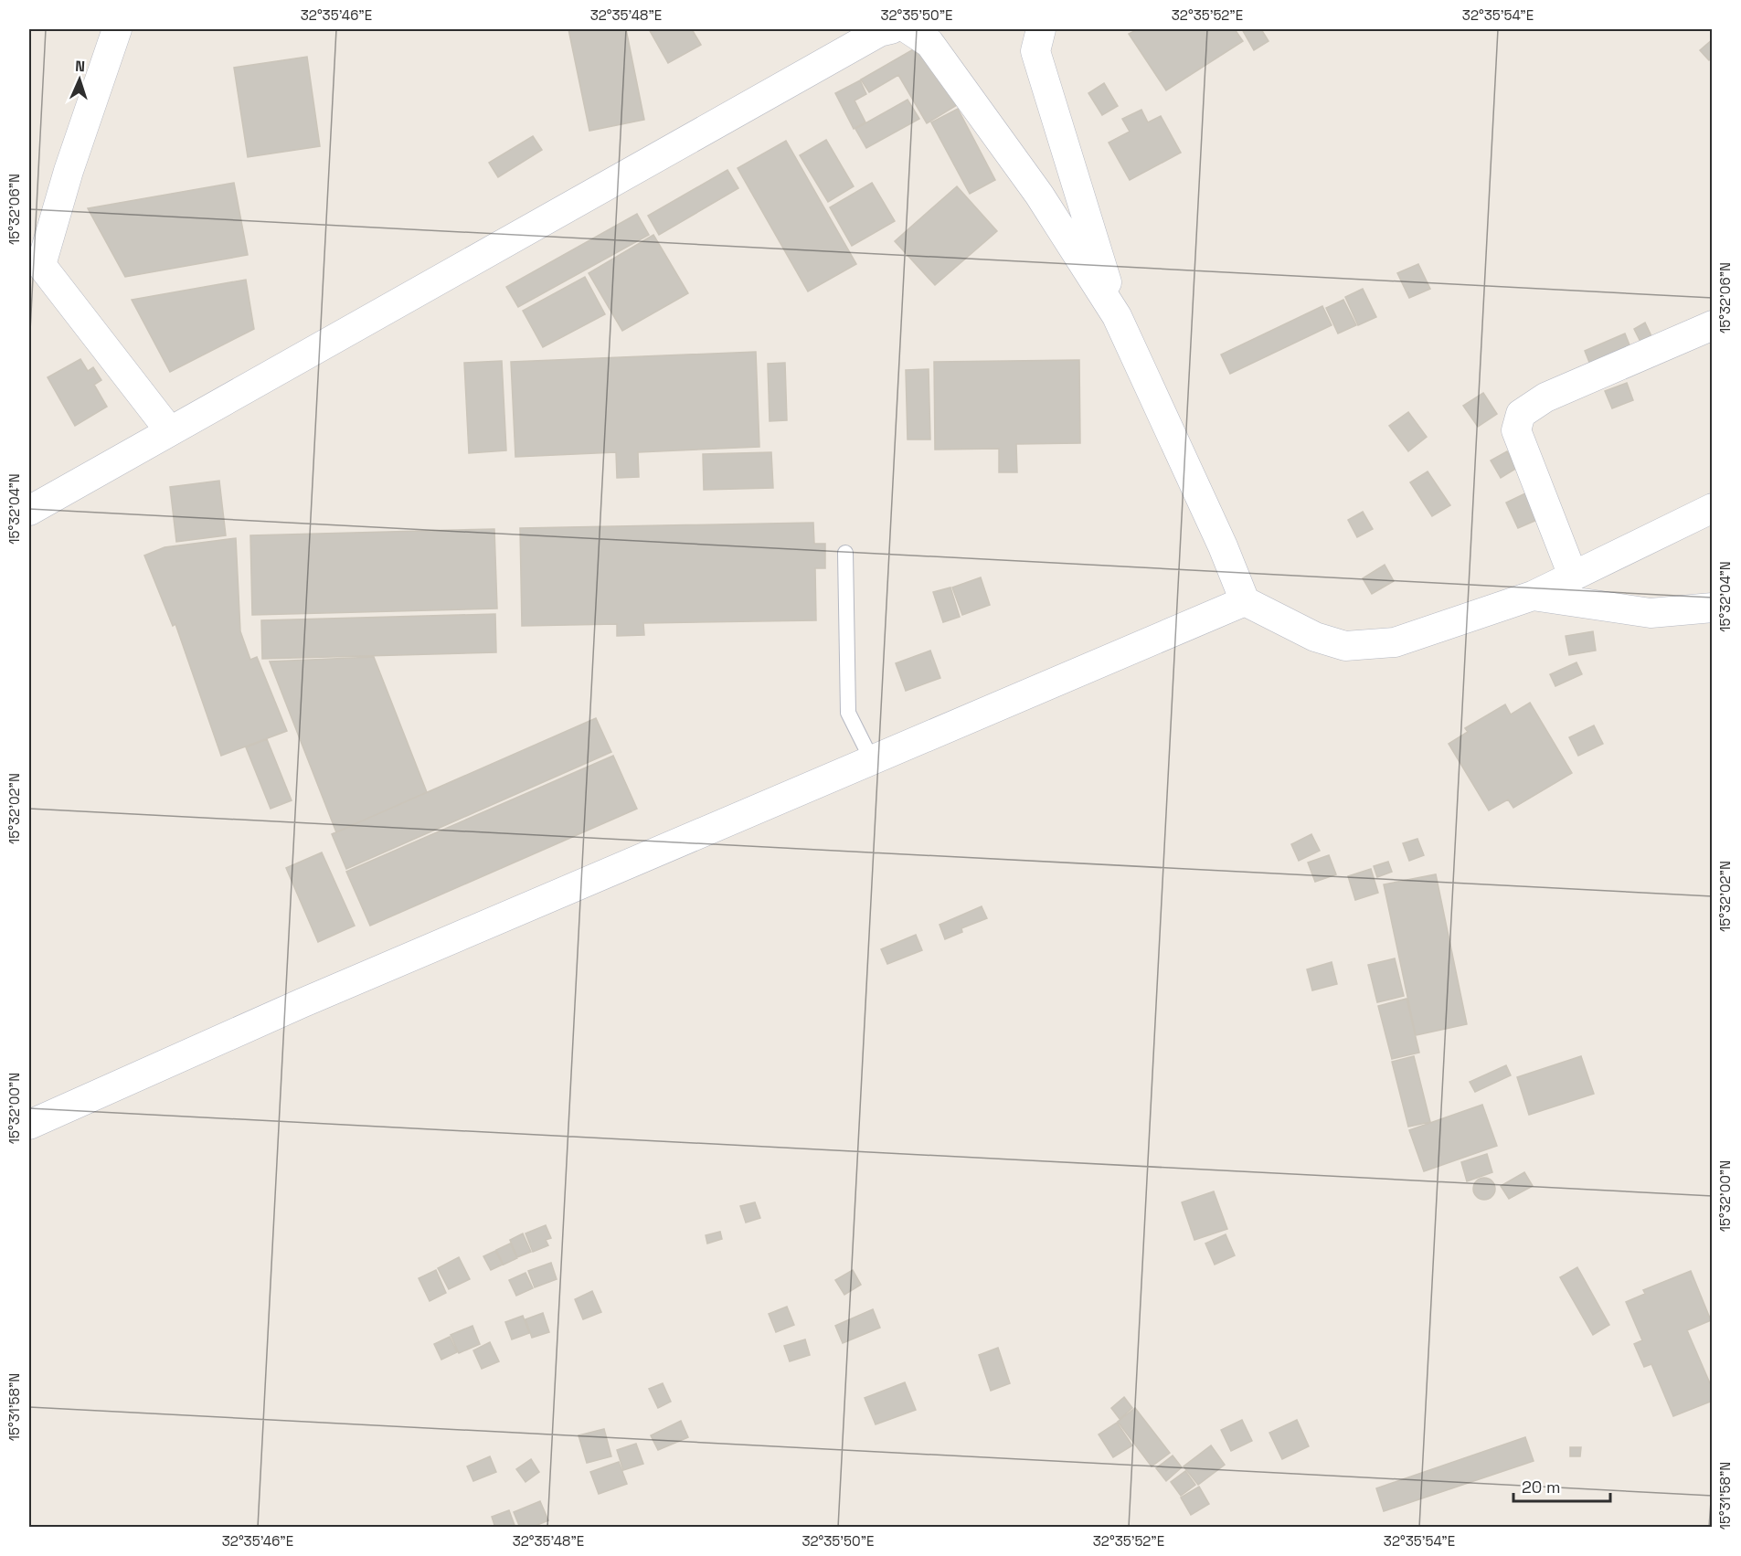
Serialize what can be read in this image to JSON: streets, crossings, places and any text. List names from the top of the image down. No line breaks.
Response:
{"scale_bar":"20 m","north":"top","coordinates":["32°35'46\"E","32°35'48\"E","32°35'50\"E","32°35'52\"E","32°35'54\"E","15°32'06\"N","15°32'04\"N","15°32'02\"N","15°32'00\"N","15°31'58\"N"]}
